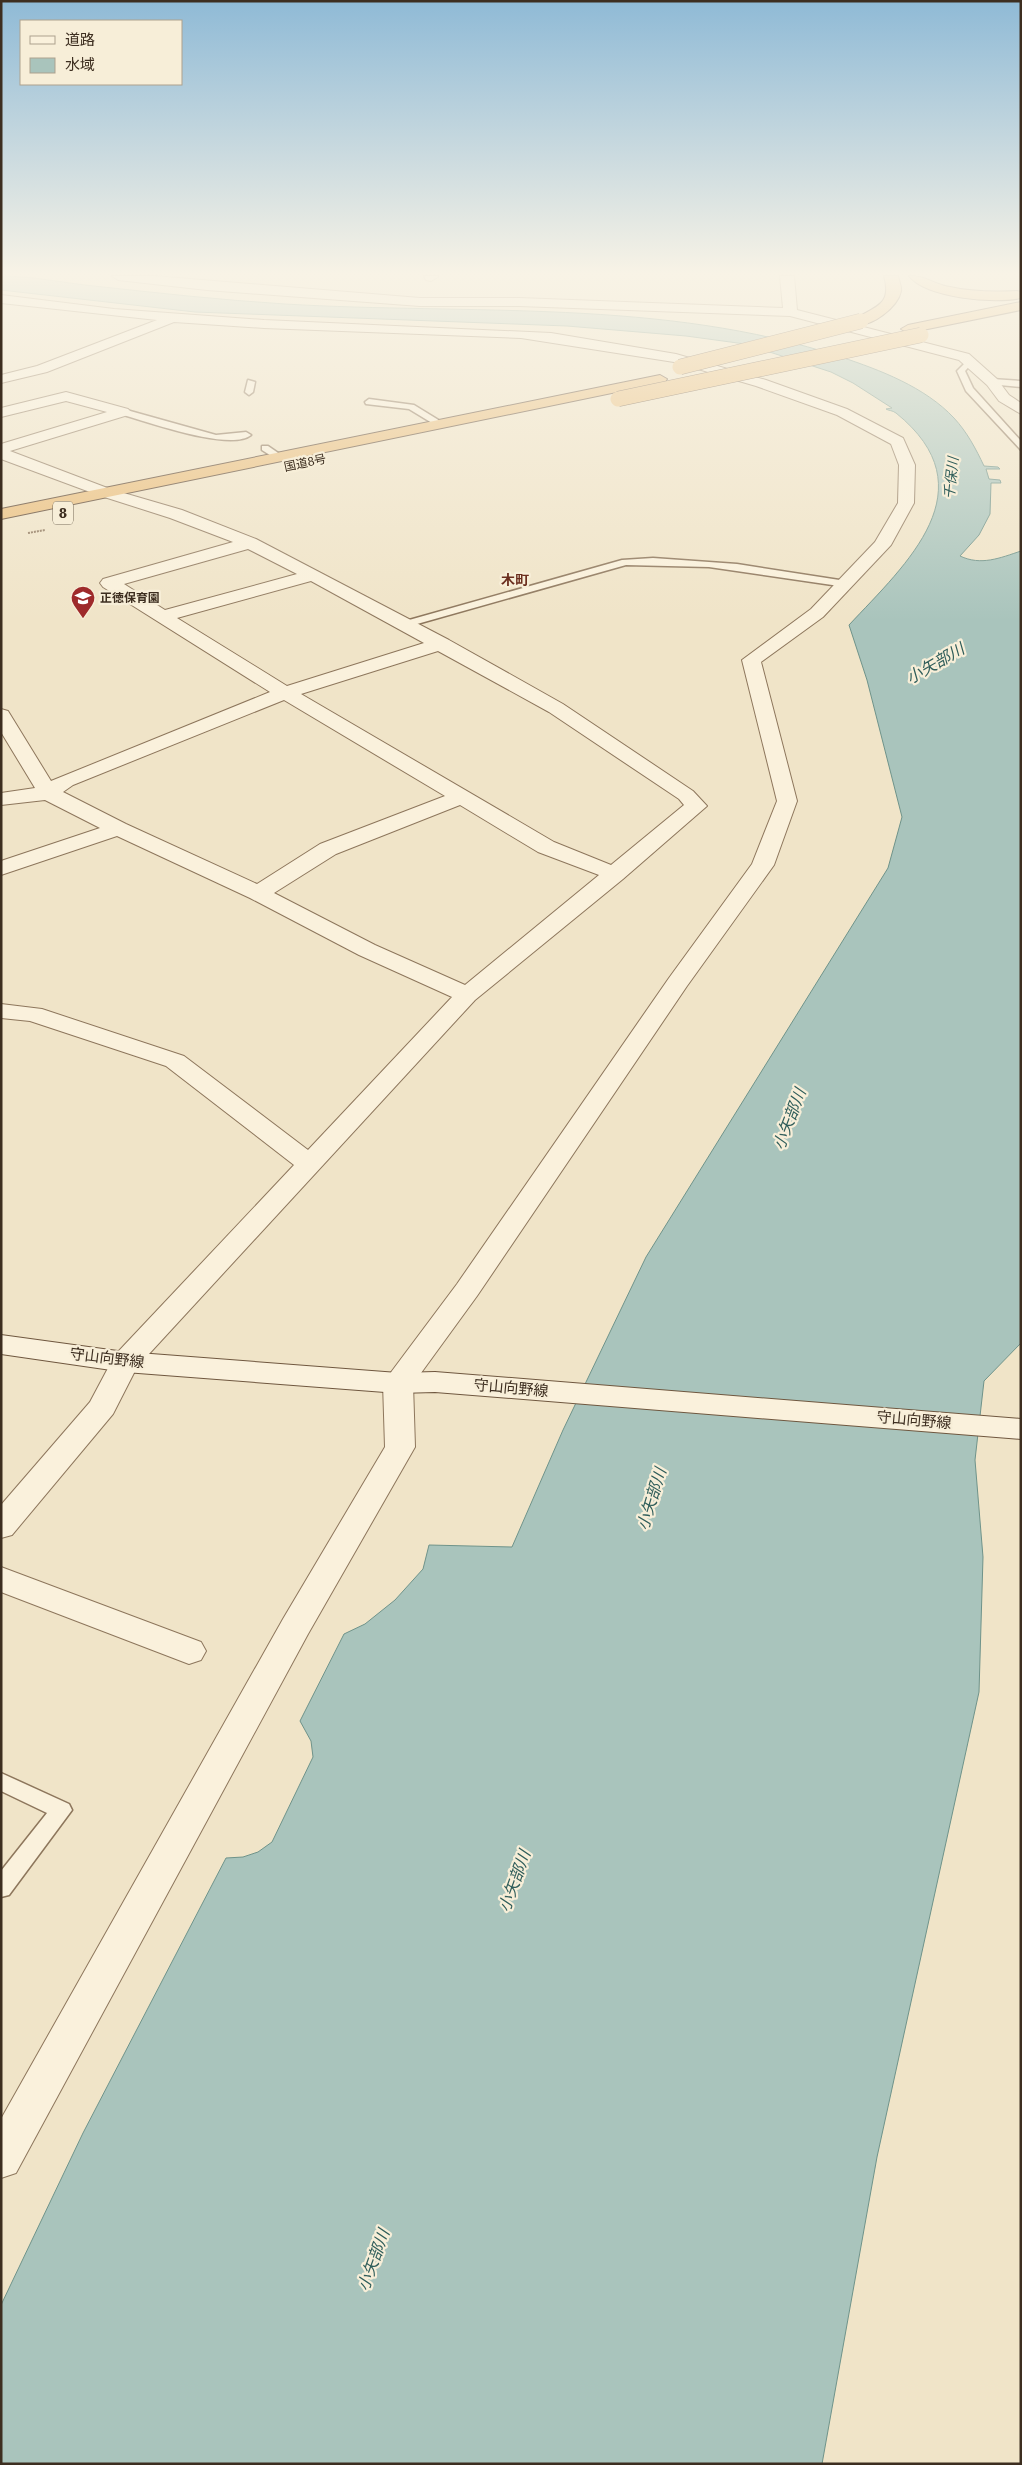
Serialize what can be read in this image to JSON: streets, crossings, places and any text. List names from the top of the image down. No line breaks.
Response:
{"streets":{"highway":["国道8号","8"],"street":["守山向野線"]},"districts":["木町"],"water":["千保川","小矢部川"],"places":{"school or university":["正徳保育園"]},"legend":["道路","水域"]}
